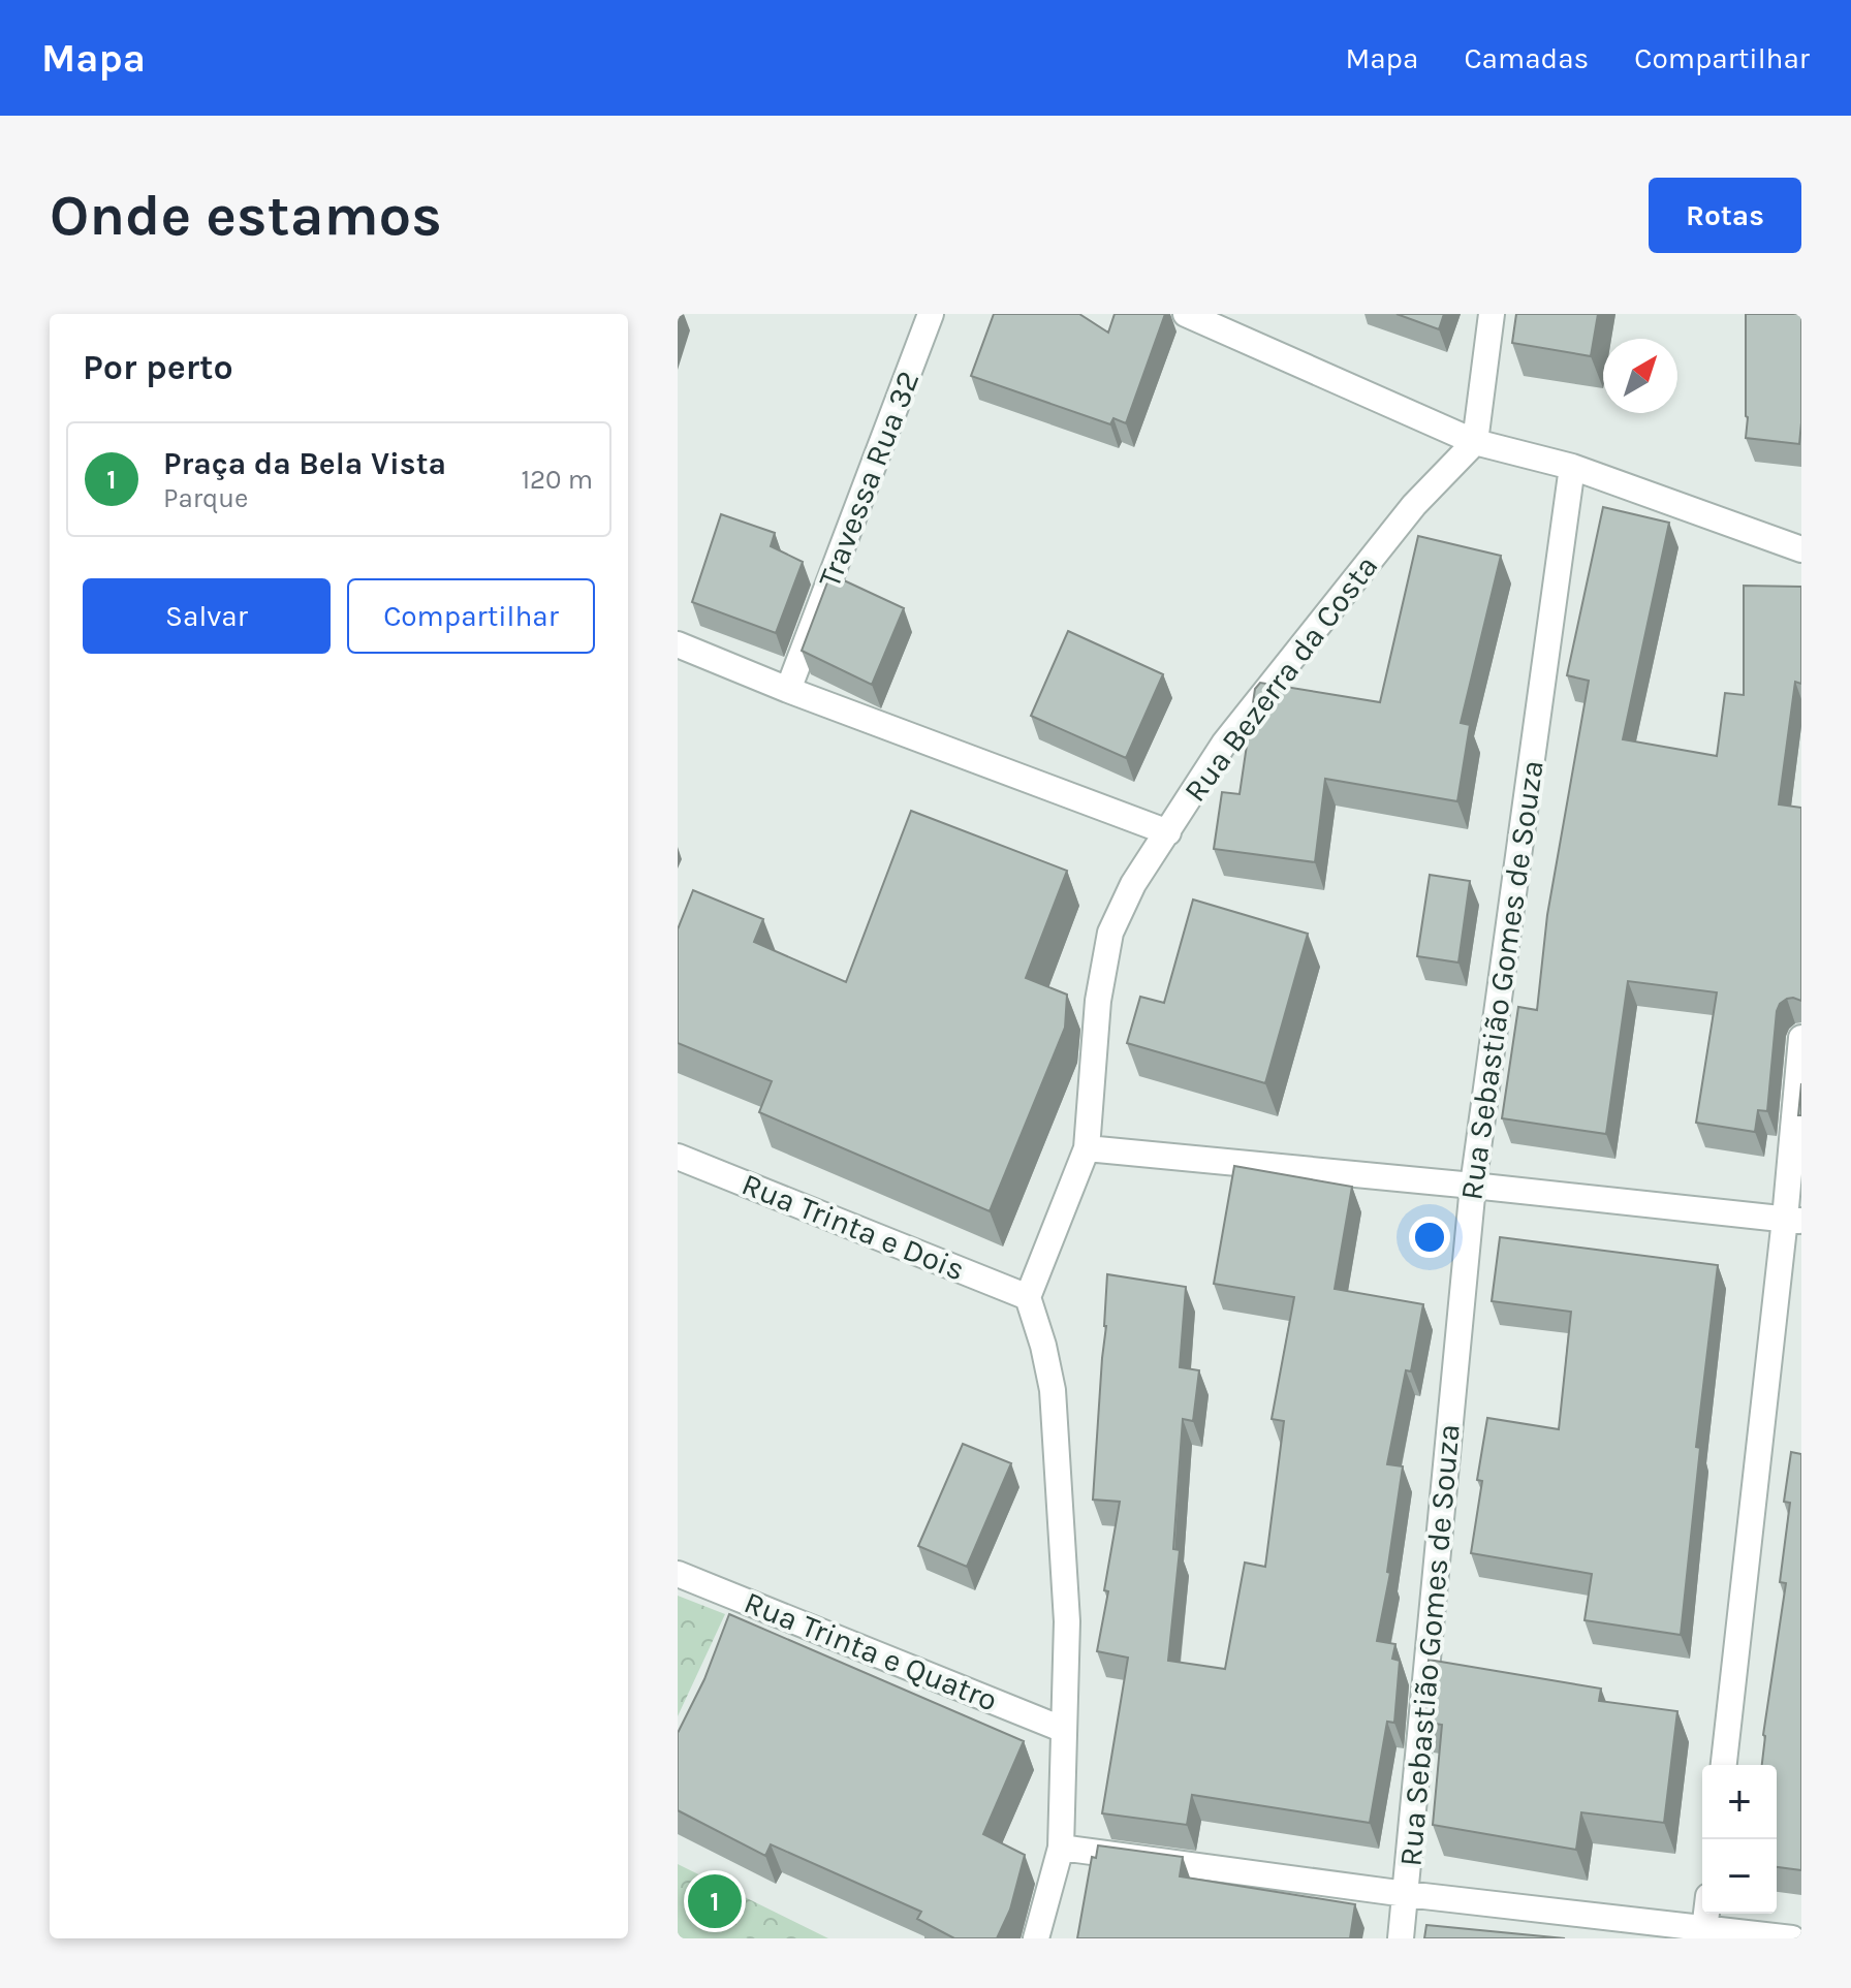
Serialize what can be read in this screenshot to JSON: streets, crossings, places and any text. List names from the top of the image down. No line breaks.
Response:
{"streets":{"street":["Travessa Rua 32","Rua Bezerra da Costa","Rua Sebastião Gomes de Souza","Rua Trinta e Dois","Rua Trinta e Quatro"]},"crossings":[["Rua Bezerra da Costa","Rua Trinta e Dois"]],"north":"top right","page":{"header":"Mapa","nav":["Mapa","Camadas","Compartilhar"],"buttons":["Rotas",["Salvar","Compartilhar"]],"title":"Onde estamos","heading":"Por perto","list":[{"mark":"1","name":"Praça da Bela Vista","note":"Parque","value":"120 m"}],"map_buttons":["+","−"],"pins":"1"}}
